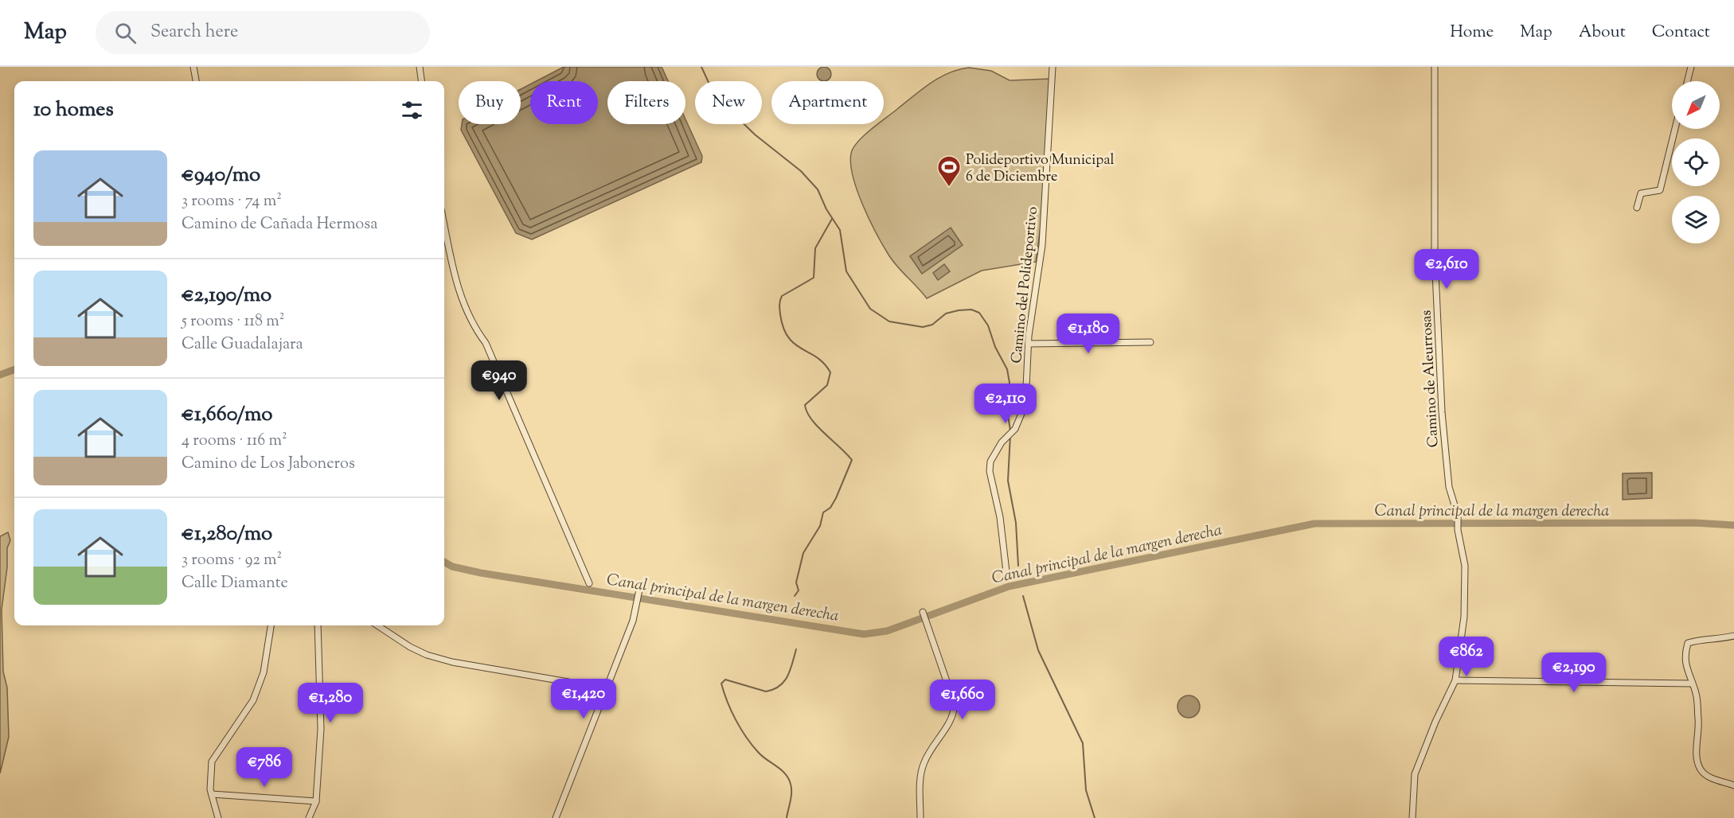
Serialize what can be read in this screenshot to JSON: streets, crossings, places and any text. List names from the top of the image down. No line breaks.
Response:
{"streets":{"street":["Camino del Polideportivo","Camino de Aleurrosas"]},"water":["Canal principal de la margen derecha"],"places":{"sports":["Polideportivo Municipal 6 de Diciembre"]},"north":"bottom left","page":{"header":"Map","search":"Search here","nav":["Home","Map","About","Contact"],"chip":["Buy","Rent","Filters","New","Apartment"],"heading":"10 homes","list":[{"name":"€940/mo","note":"3 rooms · 74 m² · Camino de Cañada Hermosa"},{"name":"€2,190/mo","note":"5 rooms · 118 m² · Calle Guadalajara"},{"name":"€1,660/mo","note":"4 rooms · 116 m² · Camino de Los Jaboneros"},{"name":"€1,280/mo","note":"3 rooms · 92 m² · Calle Diamante"}],"price":["€2,610","€1,180","€940","€2,110","€862","€2,190","€1,420","€1,660","€1,280","€786"]}}
